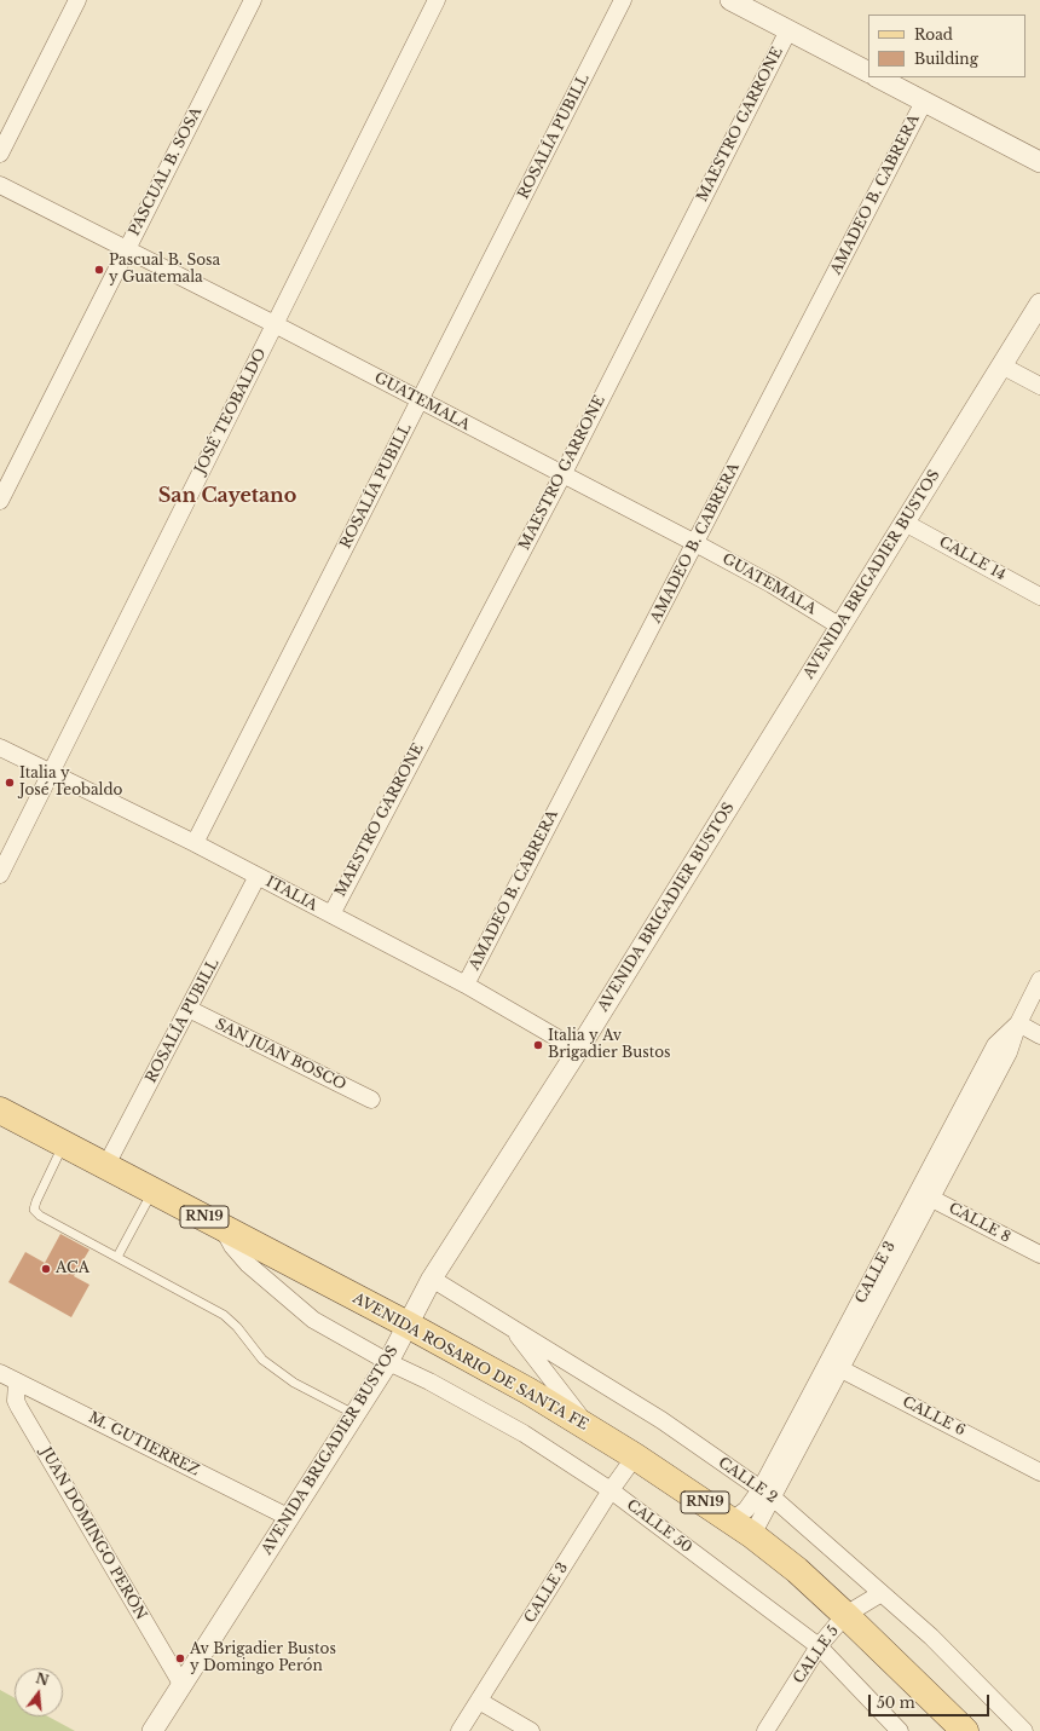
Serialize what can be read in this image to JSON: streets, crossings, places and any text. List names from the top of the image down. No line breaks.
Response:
{"streets":{"main road":["RN19","AVENIDA ROSARIO DE SANTA FE"],"street":["MAESTRO GARRONE","ROSALÍA PUBILL","PASCUAL B. SOSA","AMADEO B. CABRERA","GUATEMALA","JOSÉ TEOBALDO","CALLE 14","AVENIDA BRIGADIER BUSTOS","ITALIA","SAN JUAN BOSCO","CALLE 8","CALLE 3","CALLE 6","M. GUTIERREZ","CALLE 2","CALLE 50","JUAN DOMINGO PERÓN","CALLE 5"]},"crossings":[["MAESTRO GARRONE","GUATEMALA"],["MAESTRO GARRONE","ITALIA"],["ROSALÍA PUBILL","GUATEMALA"],["ROSALÍA PUBILL","ITALIA"],["ROSALÍA PUBILL","SAN JUAN BOSCO"],["ROSALÍA PUBILL","AVENIDA ROSARIO DE SANTA FE"],["PASCUAL B. SOSA","GUATEMALA"],["AMADEO B. CABRERA","GUATEMALA"],["AMADEO B. CABRERA","ITALIA"],["GUATEMALA","JOSÉ TEOBALDO"],["GUATEMALA","AVENIDA BRIGADIER BUSTOS"],["JOSÉ TEOBALDO","ITALIA"],["CALLE 14","AVENIDA BRIGADIER BUSTOS"],["AVENIDA BRIGADIER BUSTOS","ITALIA"],["AVENIDA BRIGADIER BUSTOS","AVENIDA ROSARIO DE SANTA FE"],["AVENIDA BRIGADIER BUSTOS","M. GUTIERREZ"],["AVENIDA BRIGADIER BUSTOS","CALLE 2"],["AVENIDA BRIGADIER BUSTOS","CALLE 50"],["AVENIDA BRIGADIER BUSTOS","JUAN DOMINGO PERÓN"],["CALLE 8","CALLE 3"],["CALLE 3","AVENIDA ROSARIO DE SANTA FE"],["CALLE 3","CALLE 6"],["CALLE 3","CALLE 2"],["CALLE 3","CALLE 50"],["AVENIDA ROSARIO DE SANTA FE","CALLE 50"],["AVENIDA ROSARIO DE SANTA FE","CALLE 5"],["M. GUTIERREZ","JUAN DOMINGO PERÓN"],["CALLE 2","CALLE 5"],["CALLE 50","CALLE 5"]],"districts":["San Cayetano"],"places":["Pascual B. Sosa y Guatemala","Italia y José Teobaldo","Italia y Av Brigadier Bustos","ACA","Av Brigadier Bustos y Domingo Perón"],"legend":["Road","Building"],"scale_bar":"50 m","north":"top"}
